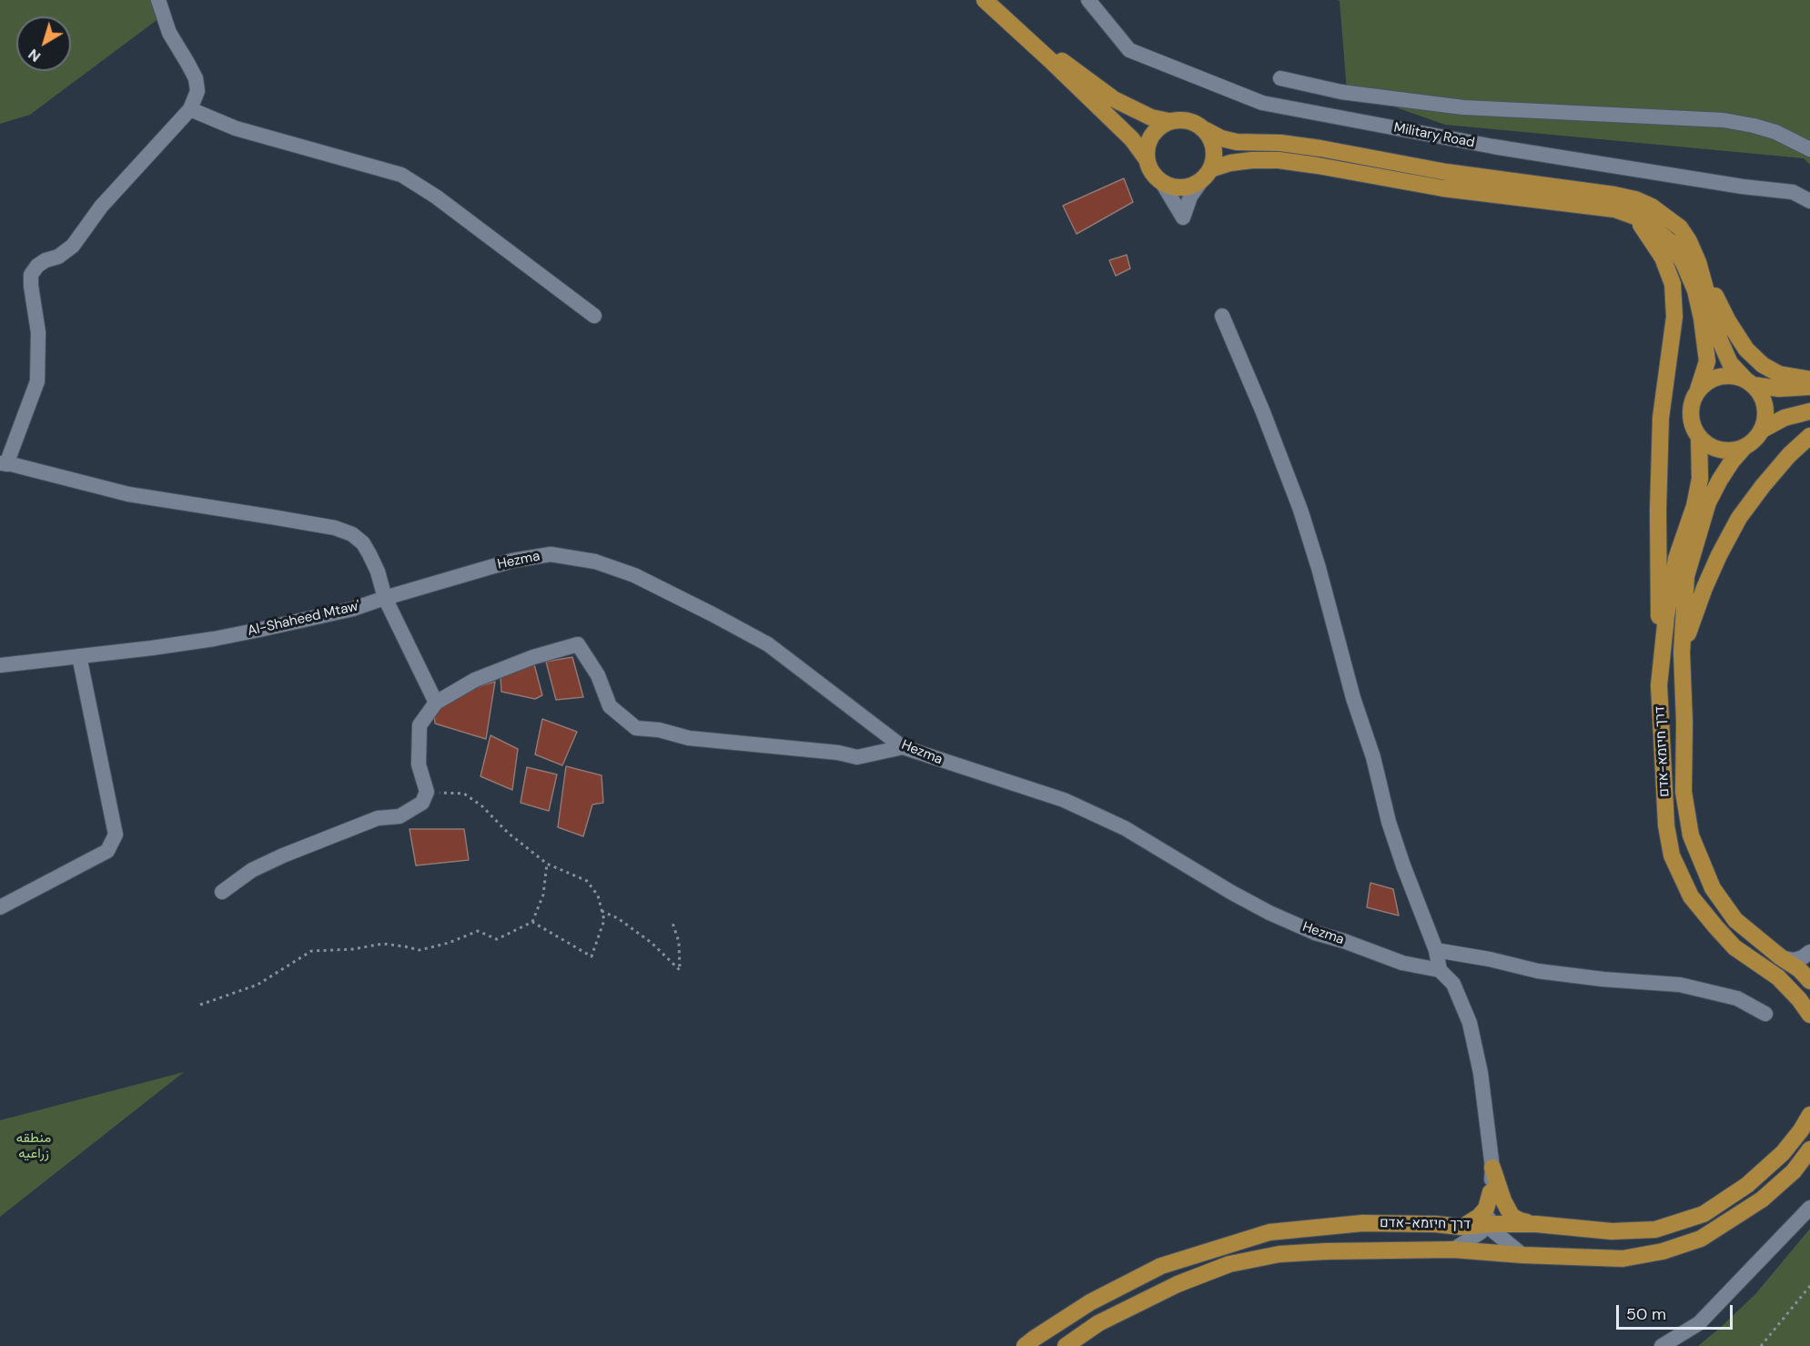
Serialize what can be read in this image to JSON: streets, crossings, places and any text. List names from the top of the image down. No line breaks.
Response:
{"streets":{"main road":["דרך חיזמא-אדם"],"street":["Military Road","Hezma","Al-Shaheed Mtaw'"]},"crossings":[["Hezma","Al-Shaheed Mtaw'"]],"parks":["منطقه زراعيه"],"scale_bar":"50 m","north":"bottom left"}
